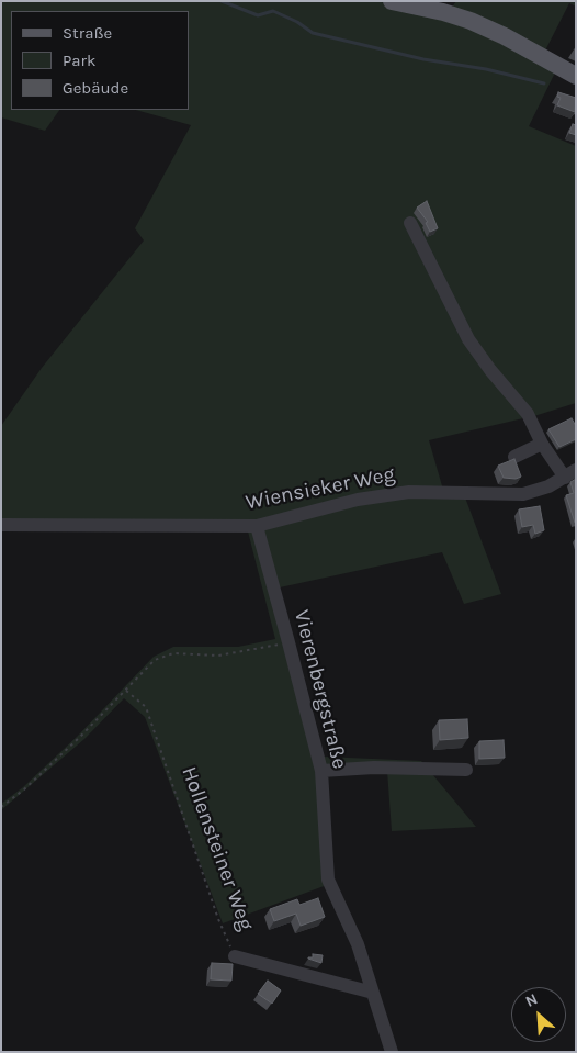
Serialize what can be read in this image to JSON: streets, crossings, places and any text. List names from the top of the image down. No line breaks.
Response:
{"streets":{"street":["Wiensieker Weg","Vierenbergstraße","Hollensteiner Weg"]},"crossings":[["Wiensieker Weg","Vierenbergstraße"],["Vierenbergstraße","Hollensteiner Weg"]],"legend":["Straße","Park","Gebäude"],"north":"top left"}
